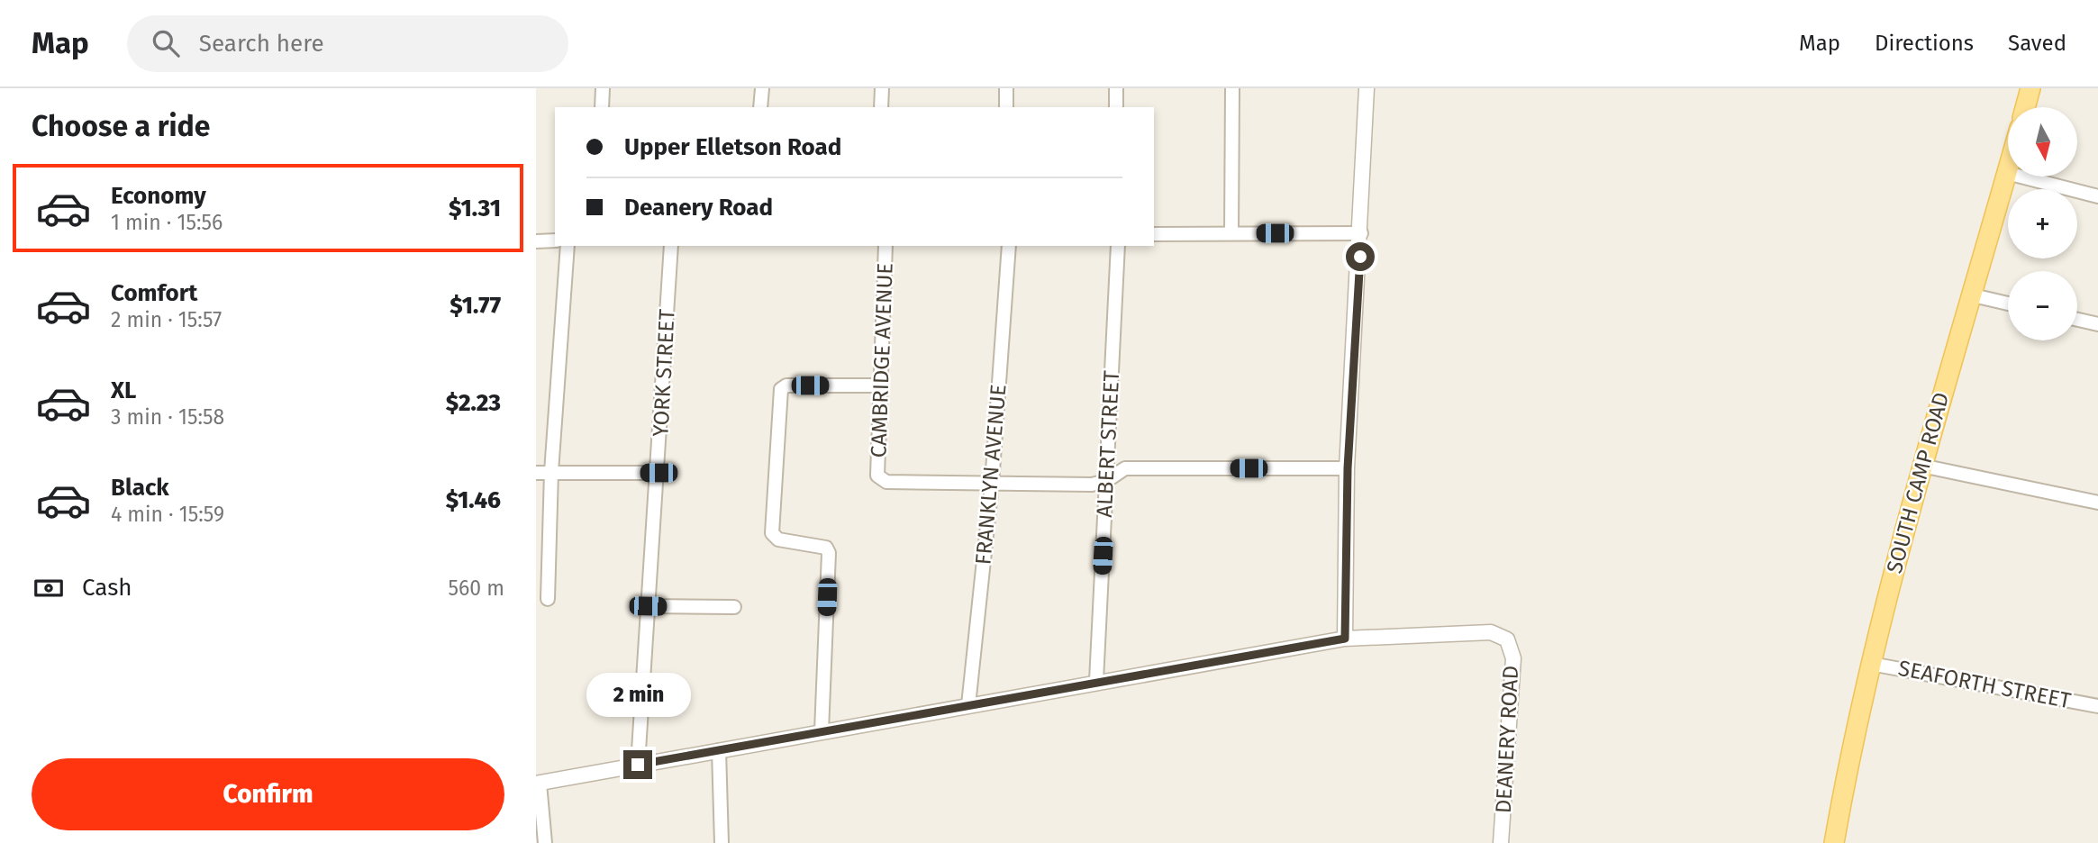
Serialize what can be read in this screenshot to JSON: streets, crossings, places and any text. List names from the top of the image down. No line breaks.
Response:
{"streets":{"main road":["SOUTH CAMP ROAD"],"street":["CAMBRIDGE AVENUE","YORK STREET","ALBERT STREET","FRANKLYN AVENUE","SEAFORTH STREET","DEANERY ROAD"]},"crossings":[["CAMBRIDGE AVENUE","FRANKLYN AVENUE"],["YORK STREET","DEANERY ROAD"],["ALBERT STREET","DEANERY ROAD"],["FRANKLYN AVENUE","DEANERY ROAD"],["SOUTH CAMP ROAD","SEAFORTH STREET"]],"north":"bottom","page":{"header":"Map","search":"Search here","nav":["Map","Directions","Saved"],"heading":"Choose a ride","map_buttons":["+","−"],"banner":["Upper Elletson Road","Deanery Road"],"list":[{"name":"Economy","note":"1 min · 15:56","value":"$1.31"},{"name":"Comfort","note":"2 min · 15:57","value":"$1.77"},{"name":"XL","note":"3 min · 15:58","value":"$2.23"},{"name":"Black","note":"4 min · 15:59","value":"$1.46"}],"pay":["Cash","560 m"],"bubble":"2 min","buttons":"Confirm"}}
